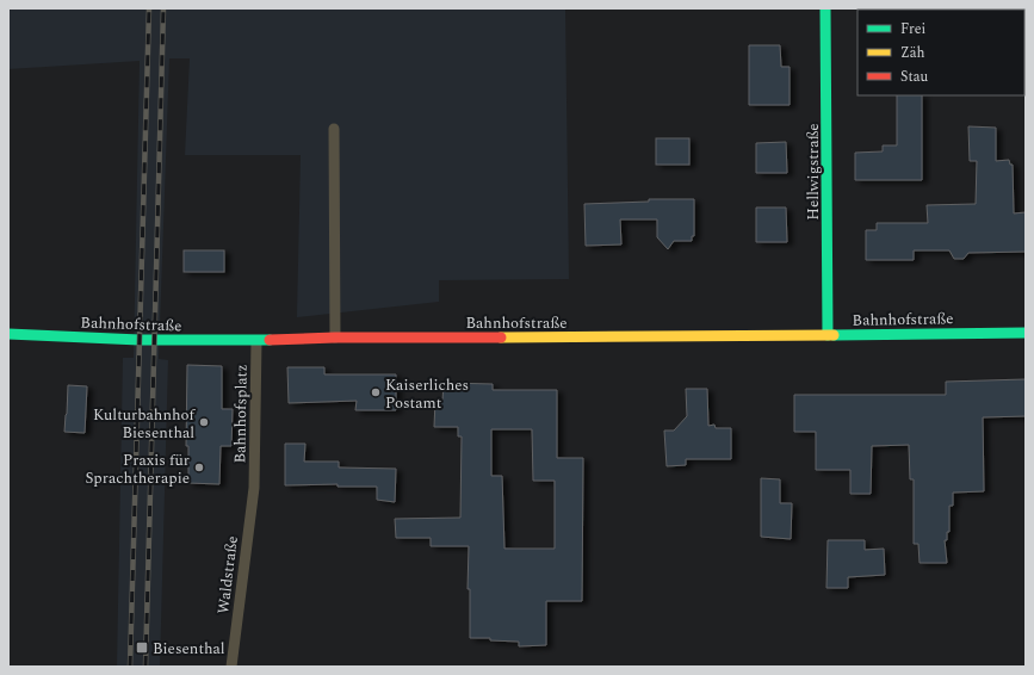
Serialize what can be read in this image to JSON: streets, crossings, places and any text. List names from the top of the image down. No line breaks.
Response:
{"streets":{"main road":["Hellwigstraße","Bahnhofstraße"],"lane":["Bahnhofsplatz","Waldstraße"]},"crossings":[["Hellwigstraße","Bahnhofstraße"],["Bahnhofstraße","Bahnhofsplatz"],["Bahnhofsplatz","Waldstraße"]],"places":{"other":["Kaiserliches Postamt","Kulturbahnhof Biesenthal","Praxis für Sprachtherapie"],"transit":["Biesenthal"]},"legend":["Frei","Zäh","Stau"]}
